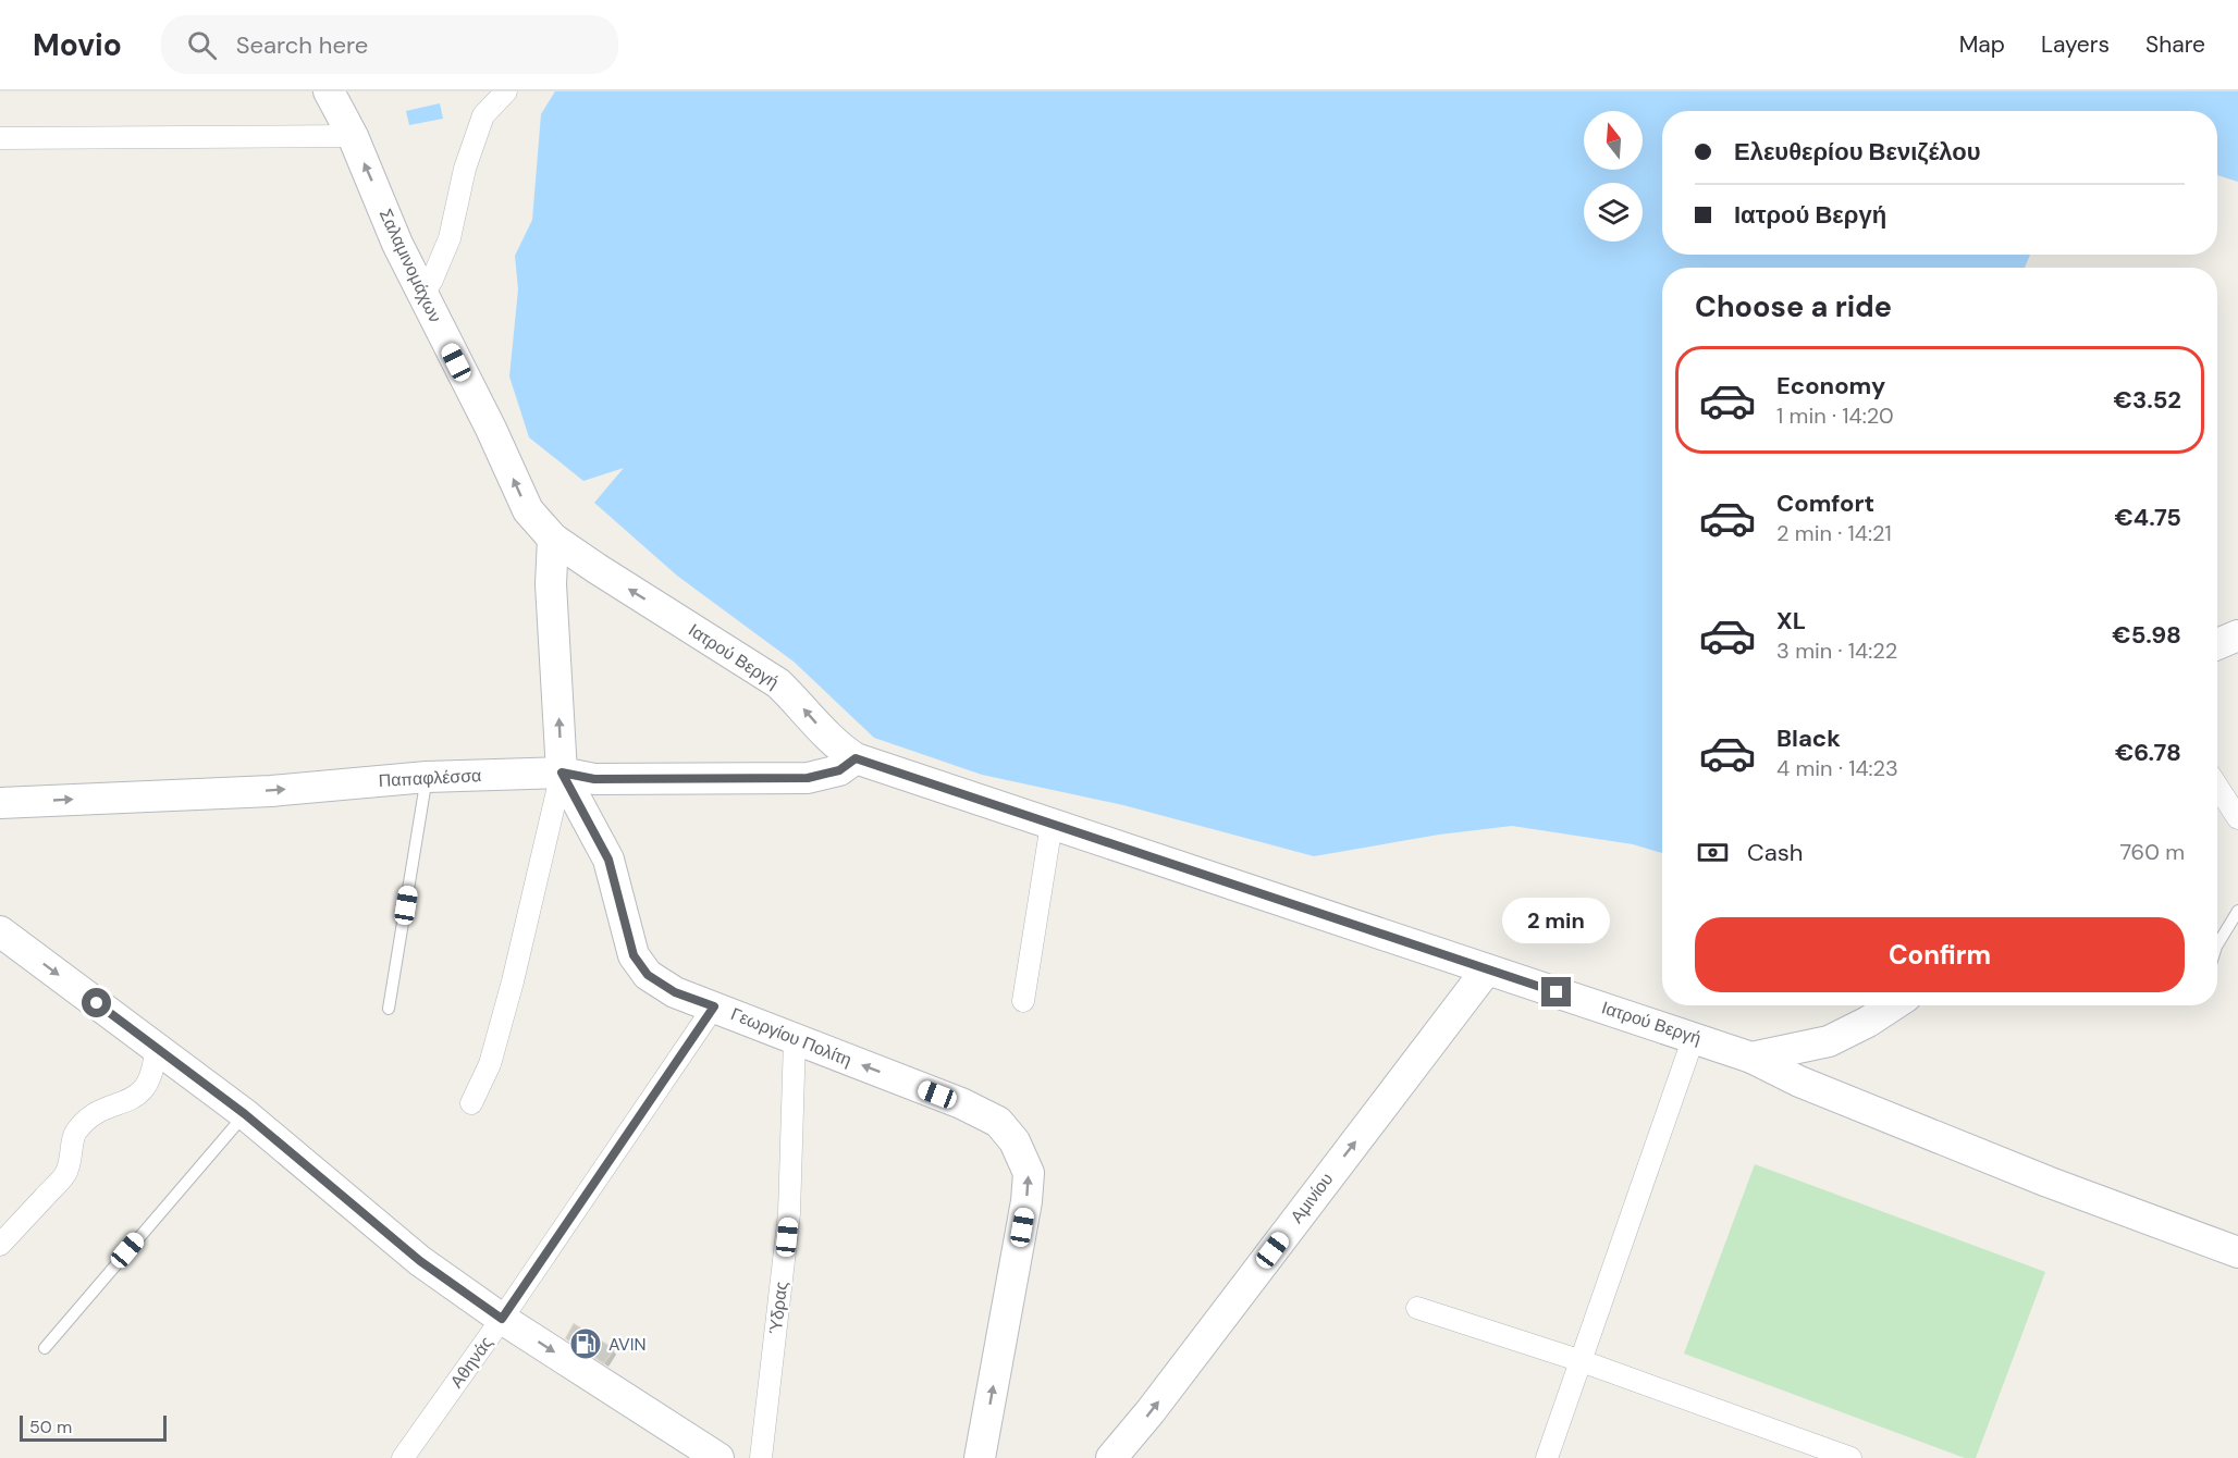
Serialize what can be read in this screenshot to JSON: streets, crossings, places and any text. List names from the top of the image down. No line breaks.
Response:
{"streets":{"main road":["Σαλαμινομάχων","Ιατρού Βεργή","Παπαφλέσσα","Γεωργίου Πολίτη","Αμινίου"],"street":["Ύδρας","Αθηνάς"]},"crossings":[["Σαλαμινομάχων","Ιατρού Βεργή"],["Σαλαμινομάχων","Γεωργίου Πολίτη"],["Ιατρού Βεργή","Παπαφλέσσα"],["Ιατρού Βεργή","Γεωργίου Πολίτη"],["Ιατρού Βεργή","Αμινίου"],["Παπαφλέσσα","Γεωργίου Πολίτη"],["Γεωργίου Πολίτη","Ύδρας"],["Γεωργίου Πολίτη","Αθηνάς"]],"one_way":["Σαλαμινομάχων","Παπαφλέσσα","Γεωργίου Πολίτη","Αμινίου"],"places":{"fuel station":["AVIN"]},"scale_bar":"50 m","north":"top","page":{"header":"Movio","search":"Search here","nav":["Map","Layers","Share"],"banner":["Ελευθερίου Βενιζέλου","Ιατρού Βεργή"],"heading":"Choose a ride","list":[{"name":"Economy","note":"1 min · 14:20","value":"€3.52"},{"name":"Comfort","note":"2 min · 14:21","value":"€4.75"},{"name":"XL","note":"3 min · 14:22","value":"€5.98"},{"name":"Black","note":"4 min · 14:23","value":"€6.78"}],"pay":["Cash","760 m"],"bubble":"2 min","buttons":"Confirm","scale":"50 m"}}
